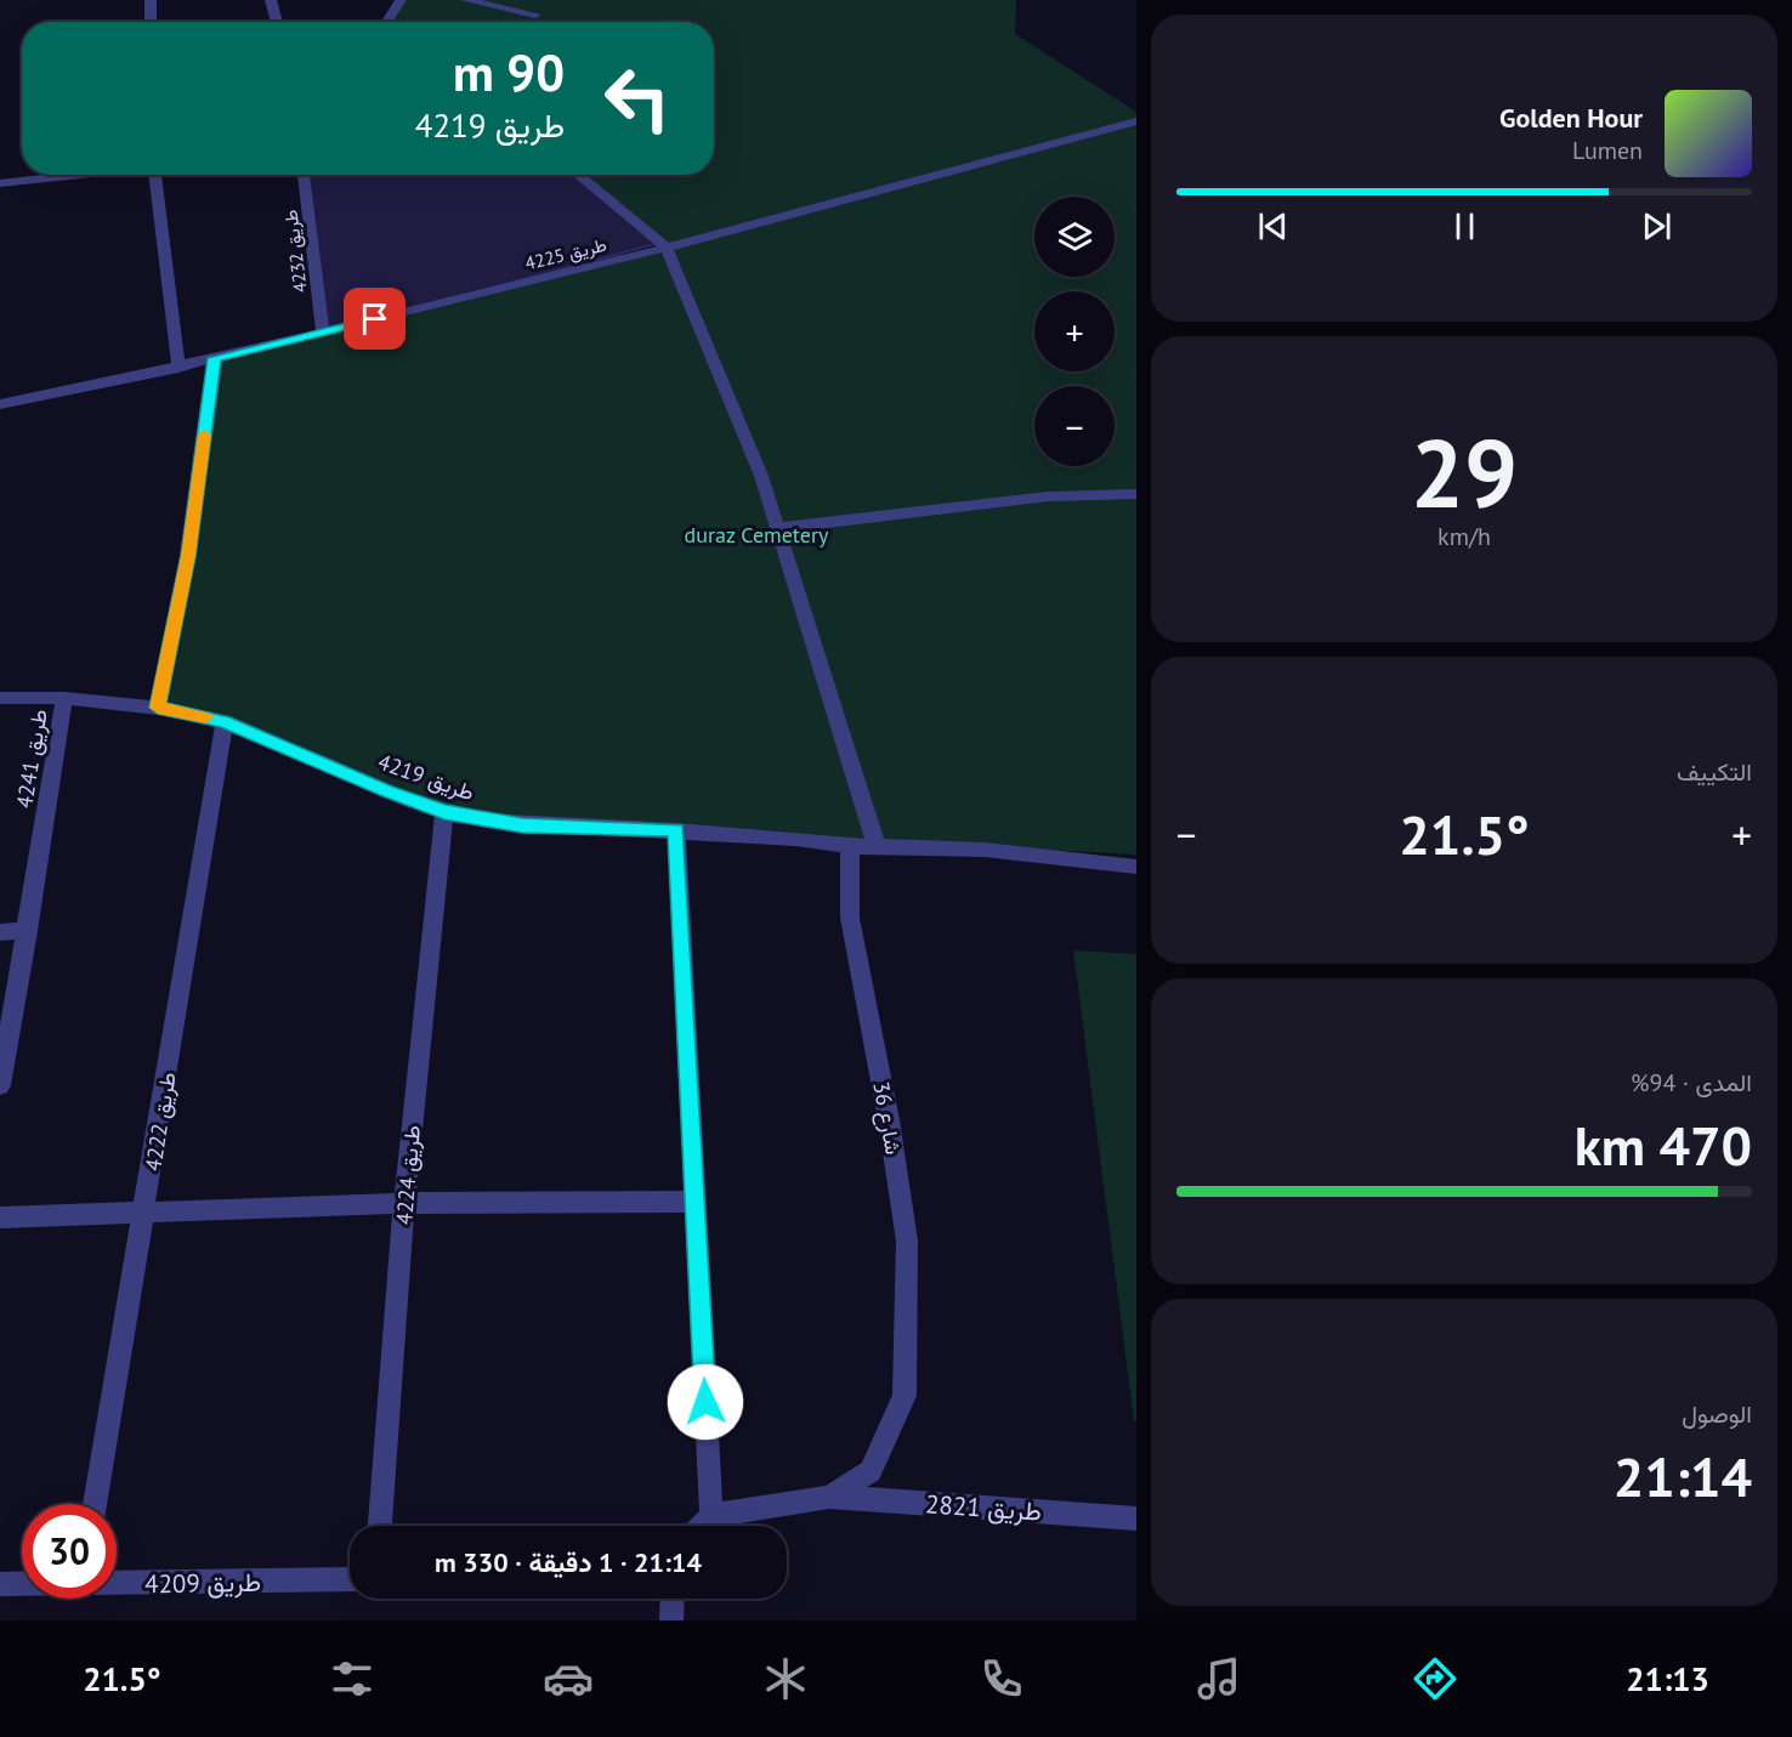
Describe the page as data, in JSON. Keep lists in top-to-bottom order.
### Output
{
  "streets": {
    "street": [
      "طريق 4232",
      "طريق 4225",
      "طريق 4241",
      "طريق 4219",
      "شارع 36",
      "طريق 4222",
      "طريق 4224",
      "طريق 2821",
      "طريق 4209"
    ]
  },
  "crossings": [
    ["طريق 4232", "طريق 4225"],
    ["طريق 4241", "طريق 4219"],
    ["طريق 4219", "شارع 36"],
    ["طريق 4219", "طريق 4222"],
    ["طريق 4219", "طريق 4224"],
    ["شارع 36", "طريق 2821"]
  ],
  "parks": ["duraz Cemetery"],
  "page": {
    "turn": ["90 m", "طريق 4219"],
    "song": ["Golden Hour", "Lumen"],
    "map_buttons": ["+", "−"],
    "tile": [
      ["29", "km/h"],
      "التكييف",
      ["المدى · 94%", "470 km"],
      ["الوصول", "21:14"]
    ],
    "heat": ["−", "21.5°", "+"],
    "limit": "30",
    "trip": "21:14 · 1 دقيقة · 330 m",
    "tabs": ["21:13", "21.5°"]
  }
}
